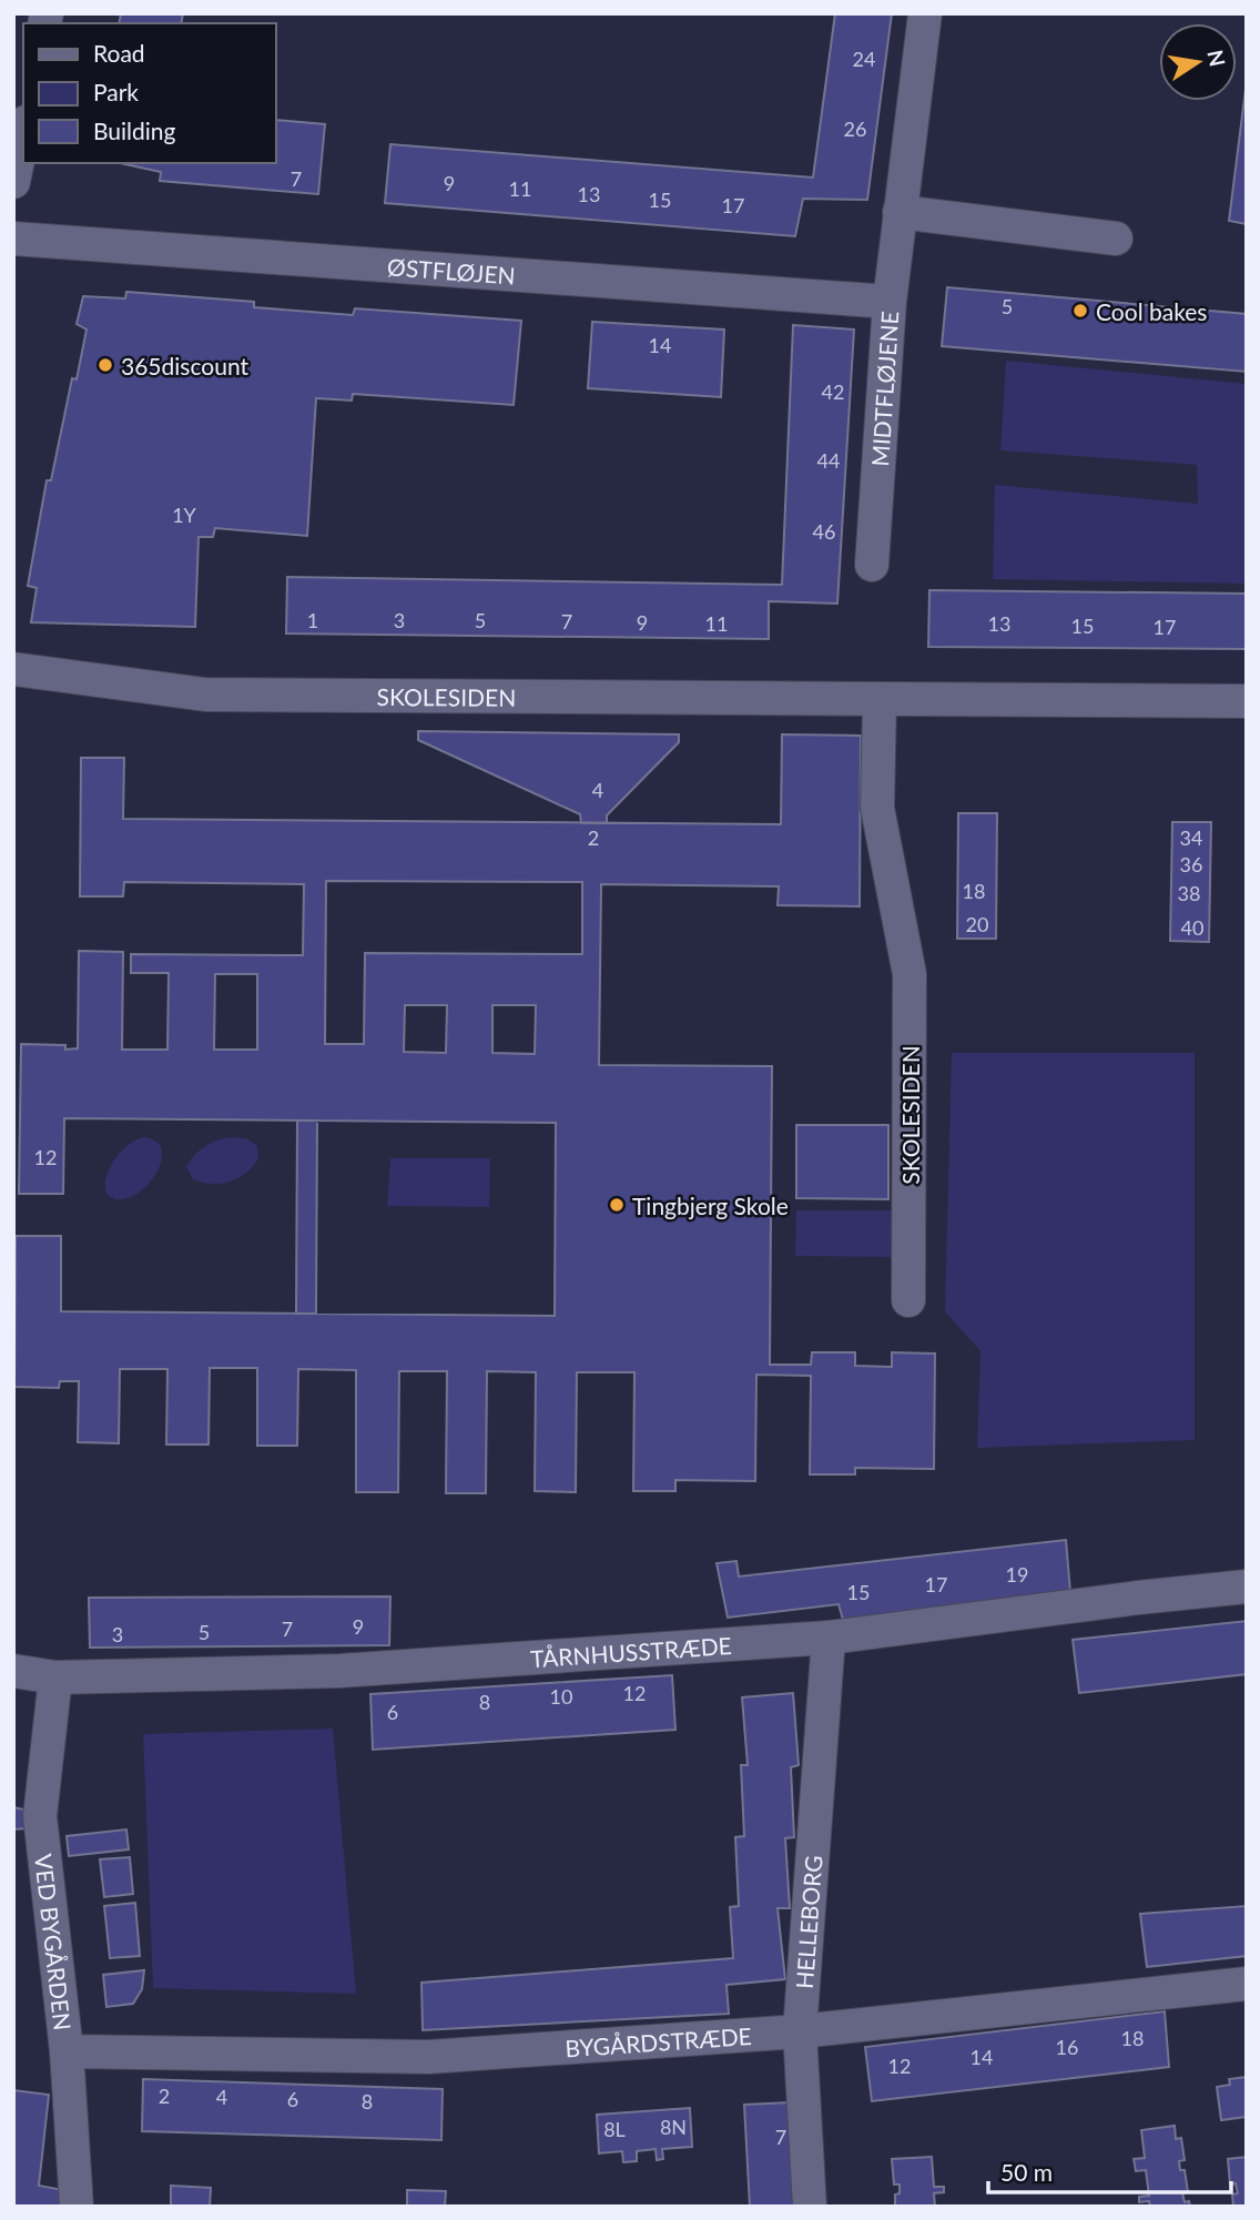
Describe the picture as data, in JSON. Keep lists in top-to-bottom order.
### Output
{
  "streets": {
    "street": [
      "ØSTFLØJEN",
      "MIDTFLØJENE",
      "SKOLESIDEN",
      "TÅRNHUSSTRÆDE",
      "HELLEBORG",
      "VED BYGÅRDEN",
      "BYGÅRDSTRÆDE"
    ]
  },
  "crossings": [
    ["ØSTFLØJEN", "MIDTFLØJENE"],
    ["TÅRNHUSSTRÆDE", "HELLEBORG"],
    ["TÅRNHUSSTRÆDE", "VED BYGÅRDEN"],
    ["HELLEBORG", "BYGÅRDSTRÆDE"],
    ["VED BYGÅRDEN", "BYGÅRDSTRÆDE"]
  ],
  "places": ["Cool bakes", "365discount", "Tingbjerg Skole"],
  "house_numbers": [
    "24",
    "26",
    "7",
    "9",
    "11",
    "13",
    "15",
    "17",
    "5",
    "14",
    "42",
    "44",
    "1Y",
    "46",
    "1",
    "3",
    "5",
    "7",
    "9",
    "11",
    "13",
    "15",
    "17",
    "4",
    "2",
    "34",
    "36",
    "18",
    "38",
    "20",
    "40",
    "12",
    "19",
    "17",
    "15",
    "9",
    "7",
    "5",
    "3",
    "12",
    "10",
    "8",
    "6",
    "18",
    "16",
    "14",
    "12",
    "2",
    "4",
    "6",
    "8",
    "8N",
    "8L",
    "7"
  ],
  "legend": ["Road", "Park", "Building"],
  "scale_bar": "50 m",
  "north": "right"
}
